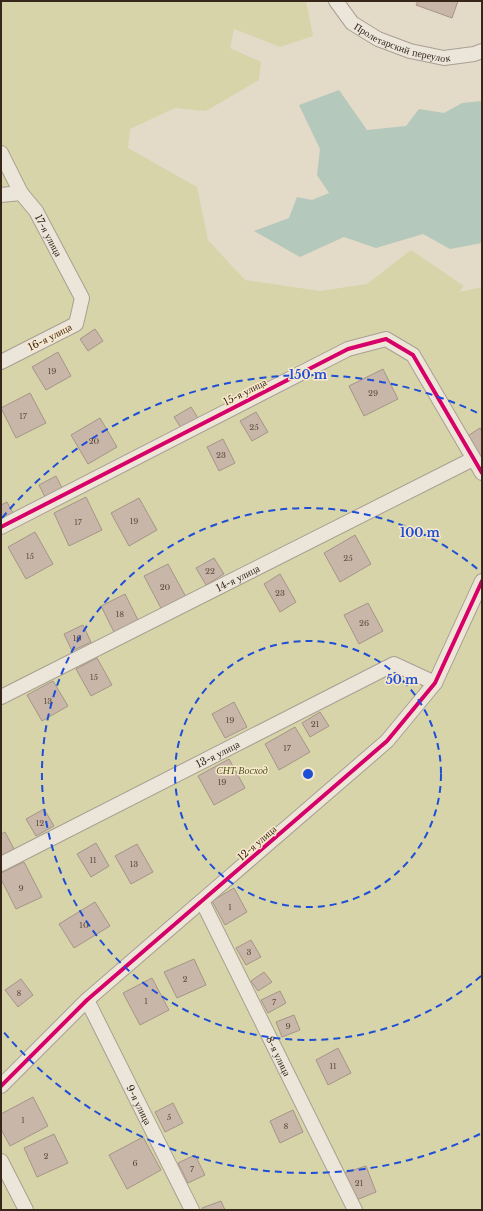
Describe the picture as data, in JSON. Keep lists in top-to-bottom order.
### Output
{
  "streets": {
    "street": [
      "Пролетарский переулок",
      "17-я улица",
      "16-я улица",
      "15-я улица",
      "14-я улица",
      "13-я улица",
      "12-я улица",
      "8-я улица",
      "9-я улица"
    ]
  },
  "crossings": [
    ["17-я улица", "16-я улица"],
    ["15-я улица", "14-я улица"],
    ["13-я улица", "12-я улица"],
    ["12-я улица", "8-я улица"],
    ["12-я улица", "9-я улица"]
  ],
  "parks": ["СНТ Восход"],
  "house_numbers": [
    "19",
    "29",
    "17",
    "25",
    "20",
    "23",
    "19",
    "17",
    "15",
    "25",
    "22",
    "20",
    "23",
    "18",
    "26",
    "16",
    "15",
    "13",
    "19",
    "21",
    "17",
    "19",
    "12",
    "11",
    "13",
    "9",
    "1",
    "10",
    "3",
    "2",
    "8",
    "1",
    "7",
    "9",
    "11",
    "5",
    "1",
    "8",
    "2",
    "6",
    "7",
    "21"
  ],
  "rings": ["150 m", "100 m", "50 m"]
}
